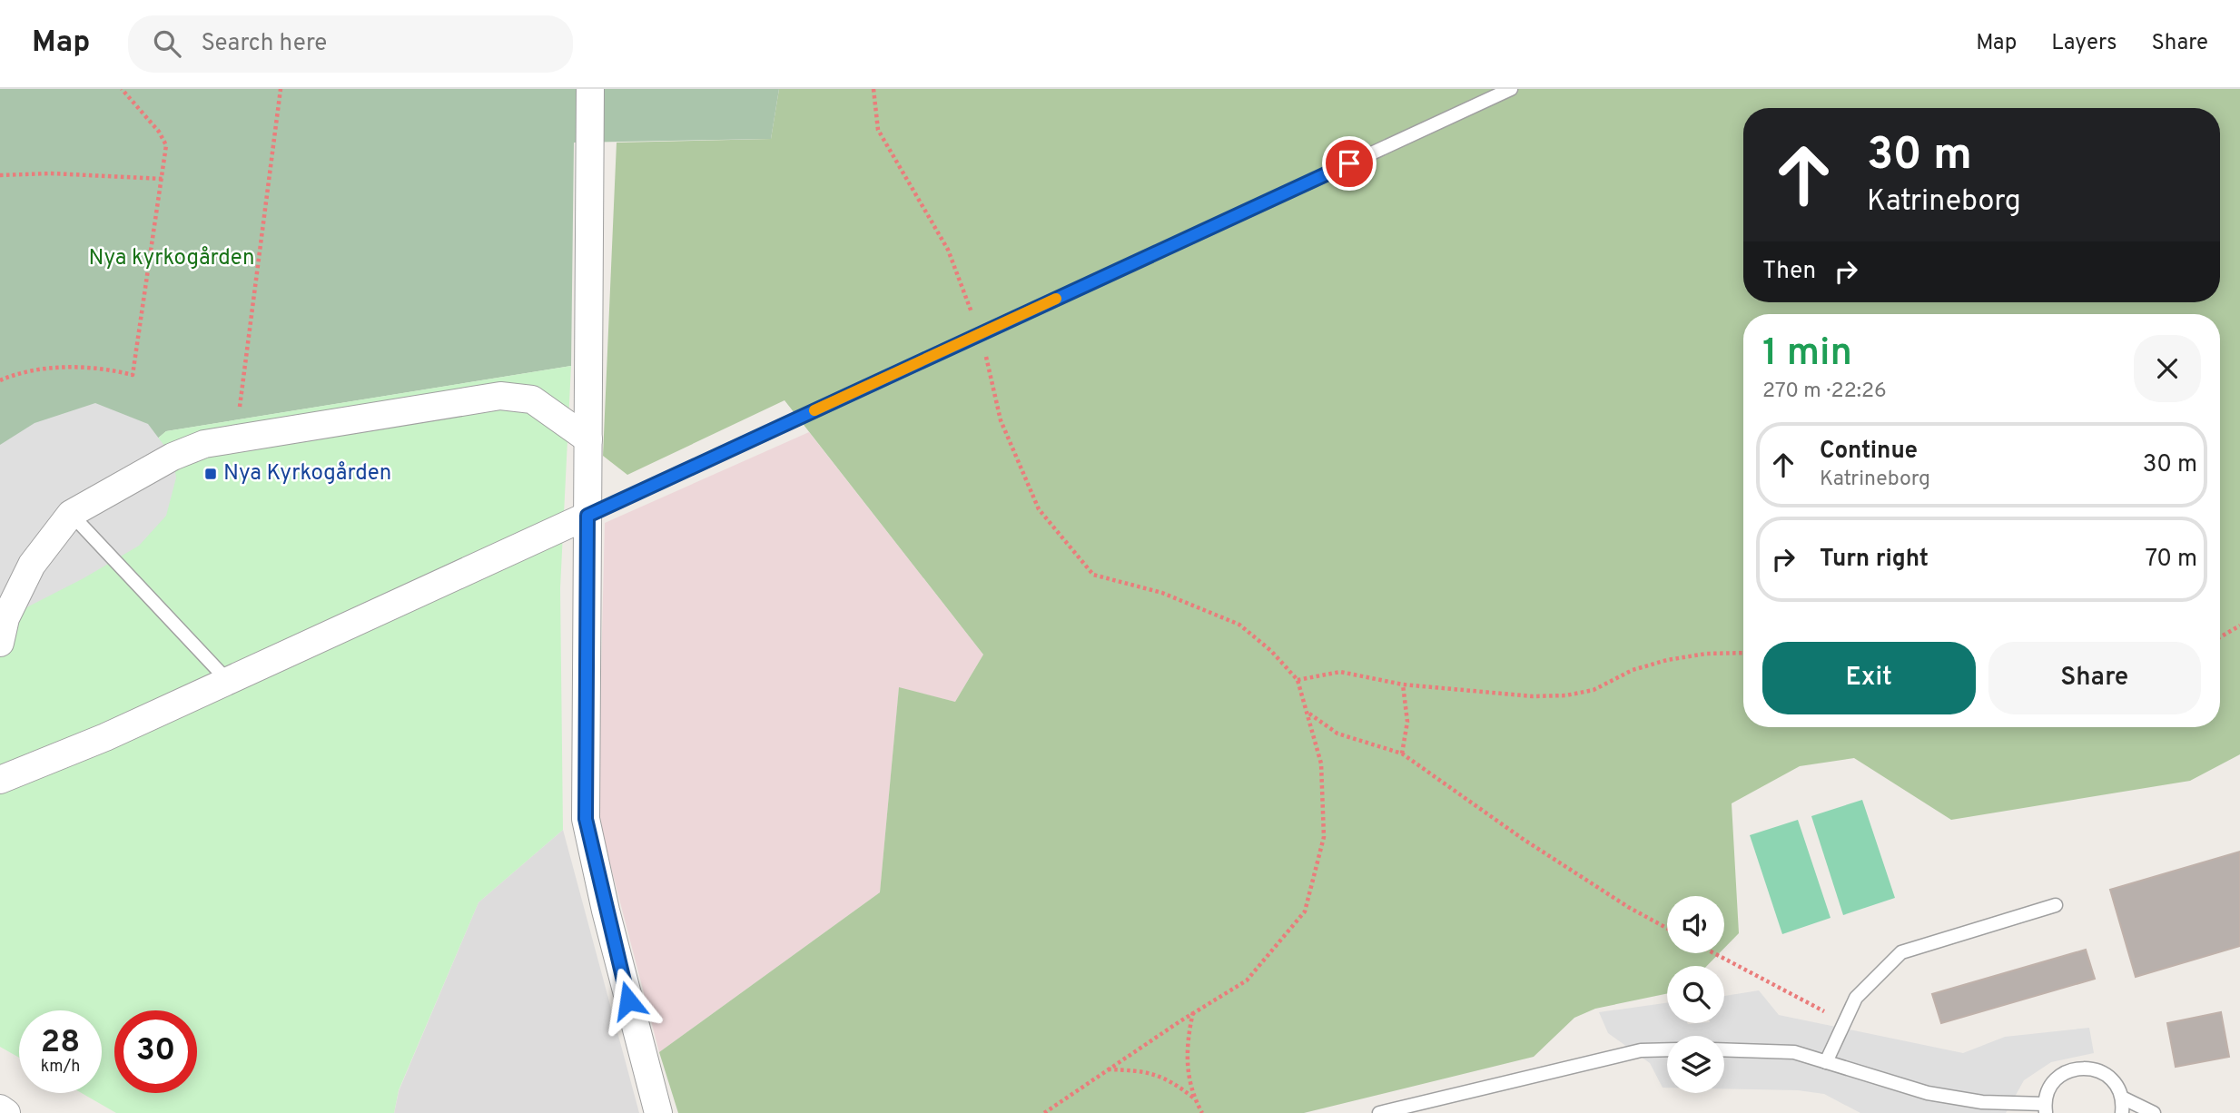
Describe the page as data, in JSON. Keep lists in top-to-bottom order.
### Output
{
  "parks": ["Nya kyrkogården"],
  "places": {
    "transit": ["Nya Kyrkogården"]
  },
  "page": {
    "header": "Map",
    "search": "Search here",
    "nav": ["Map", "Layers", "Share"],
    "turn": ["30 m", "Katrineborg"],
    "then": "Then",
    "heading": ["1 min", "270 m · 22:26"],
    "list": [
      {
        "name": "Continue",
        "note": "Katrineborg",
        "value": "30 m"
      },
      {
        "name": "Turn right",
        "value": "70 m"
      }
    ],
    "buttons": ["Exit", "Share"],
    "speed": "28 km/h",
    "limit": "30"
  }
}
